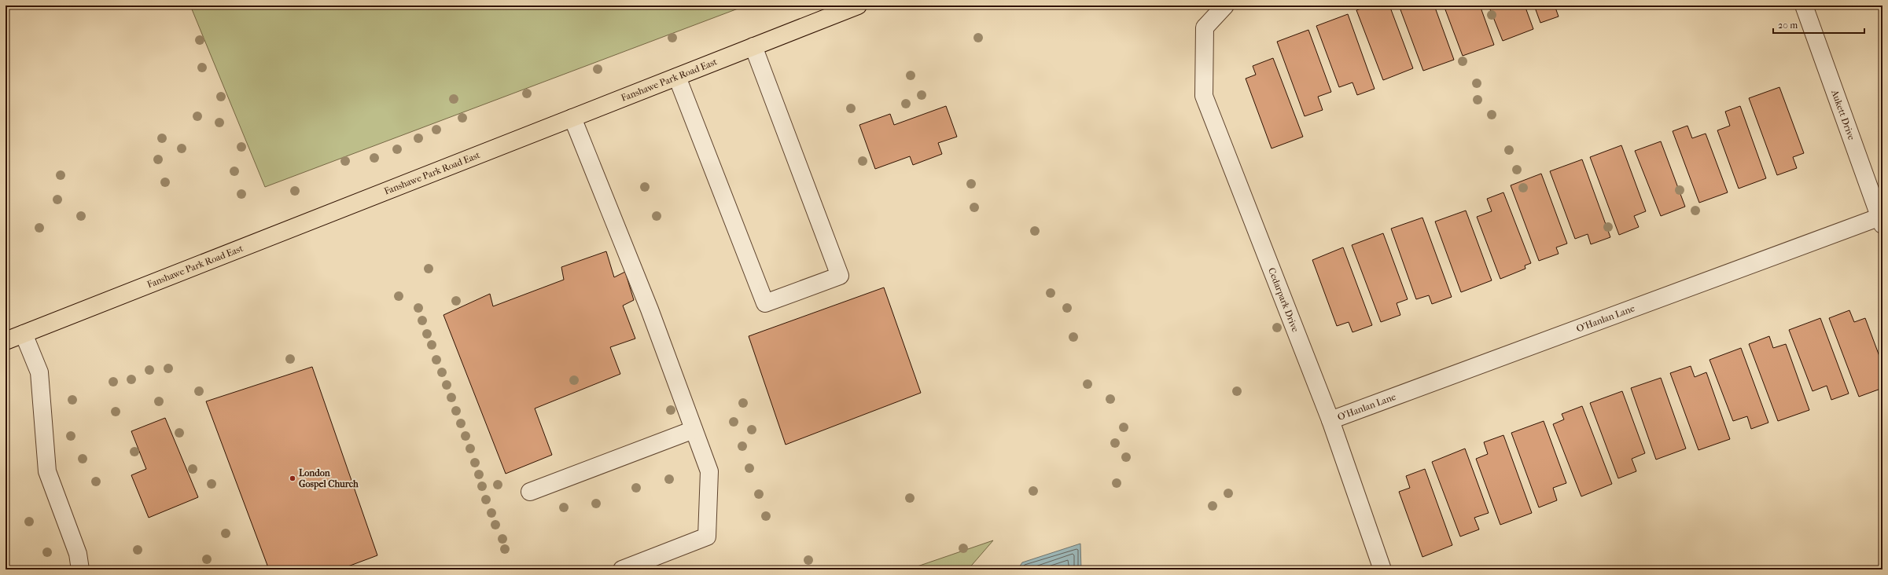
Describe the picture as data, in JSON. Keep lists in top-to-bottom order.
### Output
{
  "streets": {
    "main road": ["Fanshawe Park Road East"],
    "street": ["Aukett Drive", "Cedarpark Drive", "O'Hanlan Lane"]
  },
  "crossings": [
    ["Aukett Drive", "O'Hanlan Lane"],
    ["Cedarpark Drive", "O'Hanlan Lane"]
  ],
  "places": ["London Gospel Church"],
  "scale_bar": "20 m"
}
